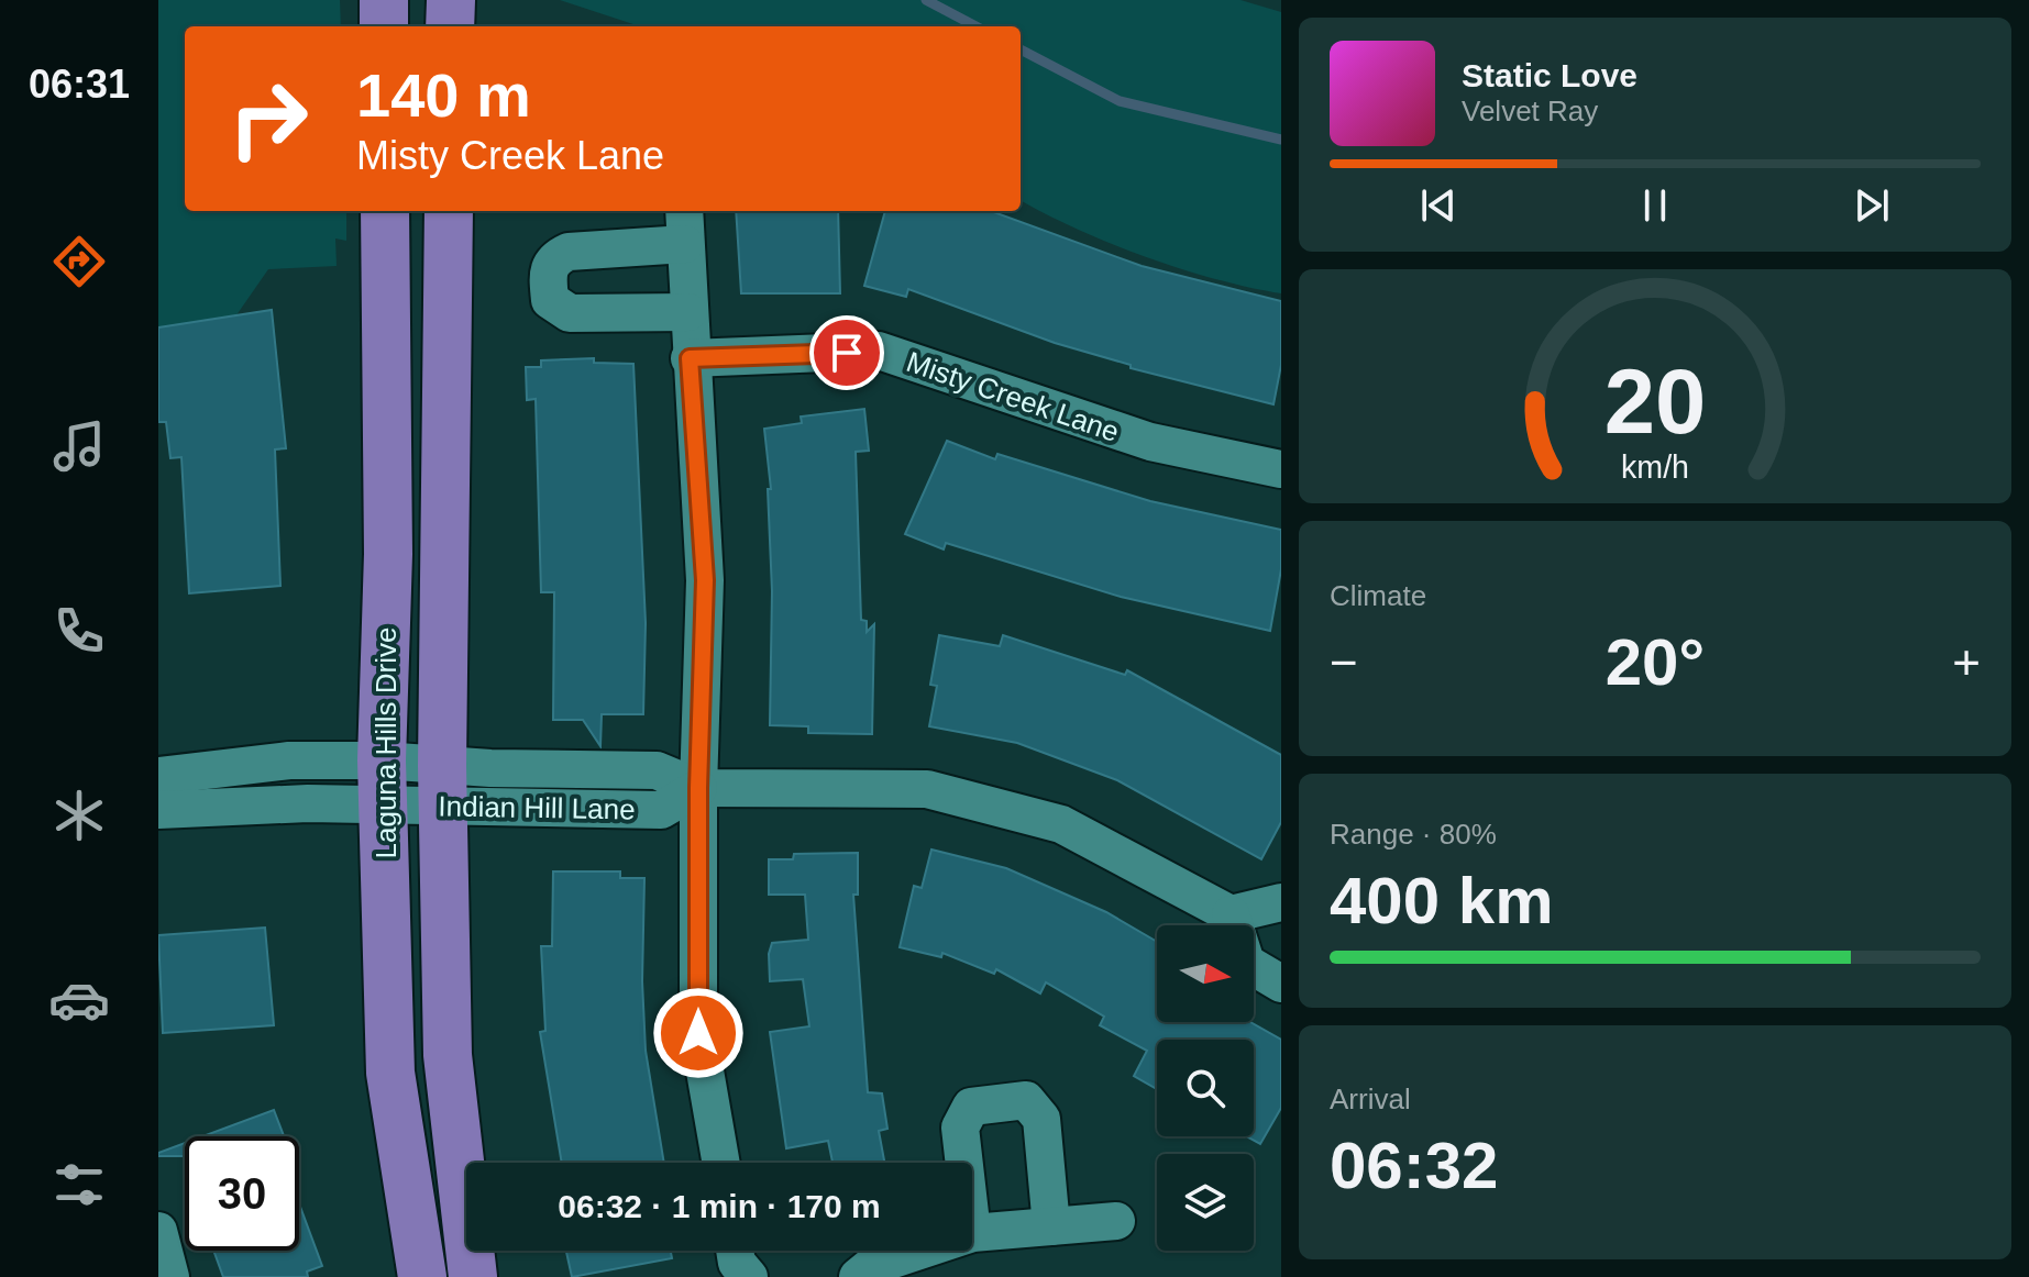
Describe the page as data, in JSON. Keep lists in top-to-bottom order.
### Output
{
  "streets": {
    "main road": ["Laguna Hills Drive"],
    "street": ["Misty Creek Lane", "Indian Hill Lane"]
  },
  "crossings": [
    ["Laguna Hills Drive", "Indian Hill Lane"]
  ],
  "north": "right",
  "page": {
    "tabs": "06:31",
    "turn": ["140 m", "Misty Creek Lane"],
    "song": ["Static Love", "Velvet Ray"],
    "tile": [
      "Climate",
      ["Range · 80%", "400 km"],
      ["Arrival", "06:32"]
    ],
    "heat": ["−", "20°", "+"],
    "limit": "30",
    "trip": "06:32 · 1 min · 170 m",
    "gauge": ["20", "km/h"]
  }
}
